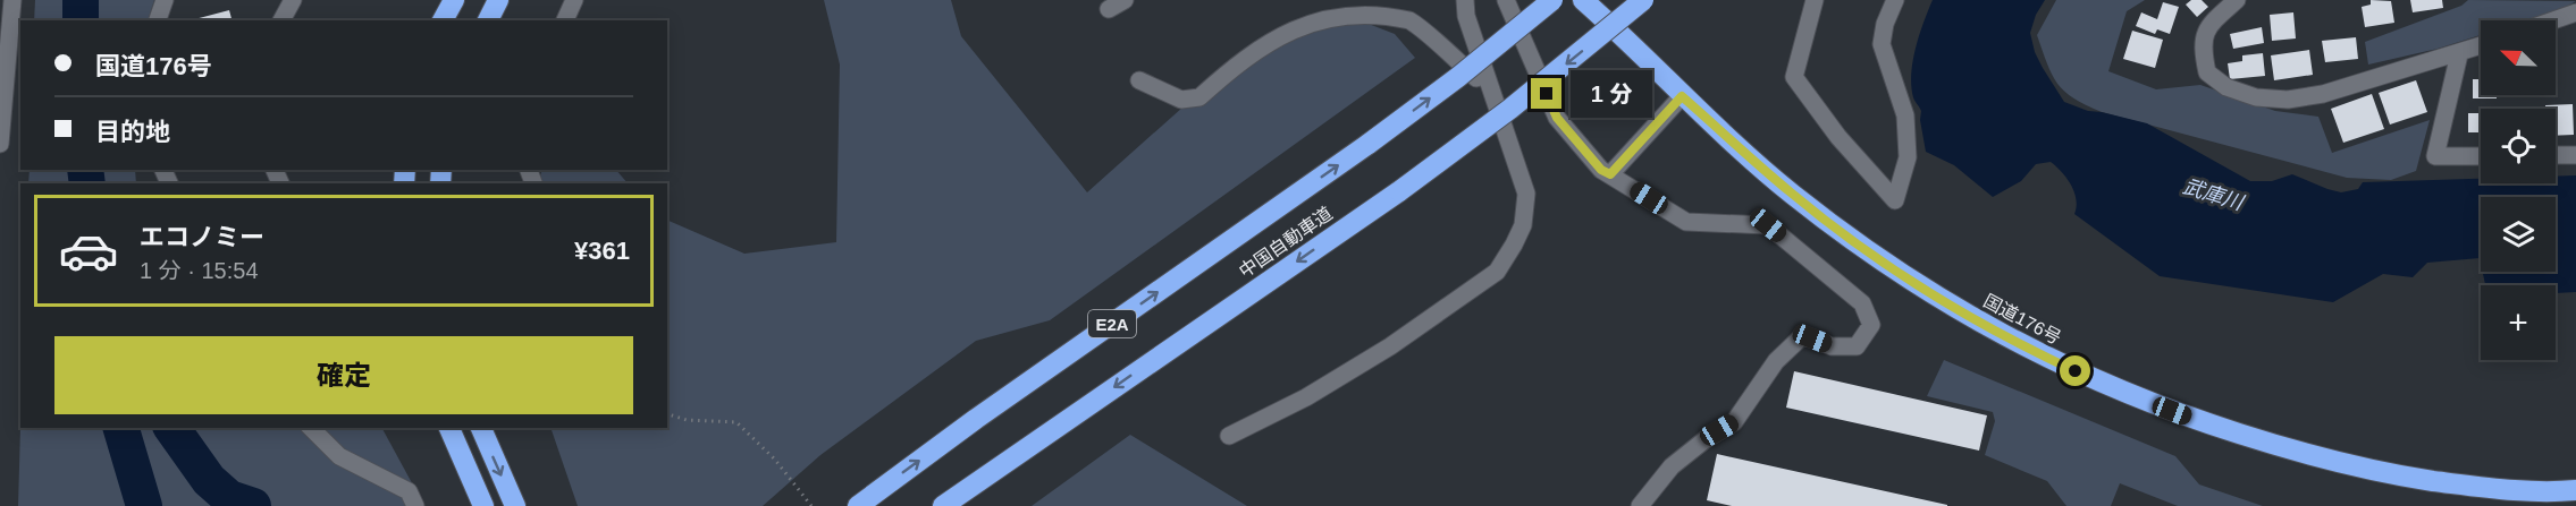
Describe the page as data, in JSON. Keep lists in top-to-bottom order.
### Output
{
  "streets": {
    "highway": ["中国自動車道", "国道176号", "E2A"]
  },
  "water": ["武庫川"],
  "north": "top left",
  "page": {
    "map_buttons": "+",
    "banner": ["国道176号", "目的地"],
    "bubble": "1 分",
    "list": [
      {
        "name": "エコノミー",
        "note": "1 分 · 15:54",
        "value": "¥361"
      }
    ],
    "buttons": "確定"
  }
}
